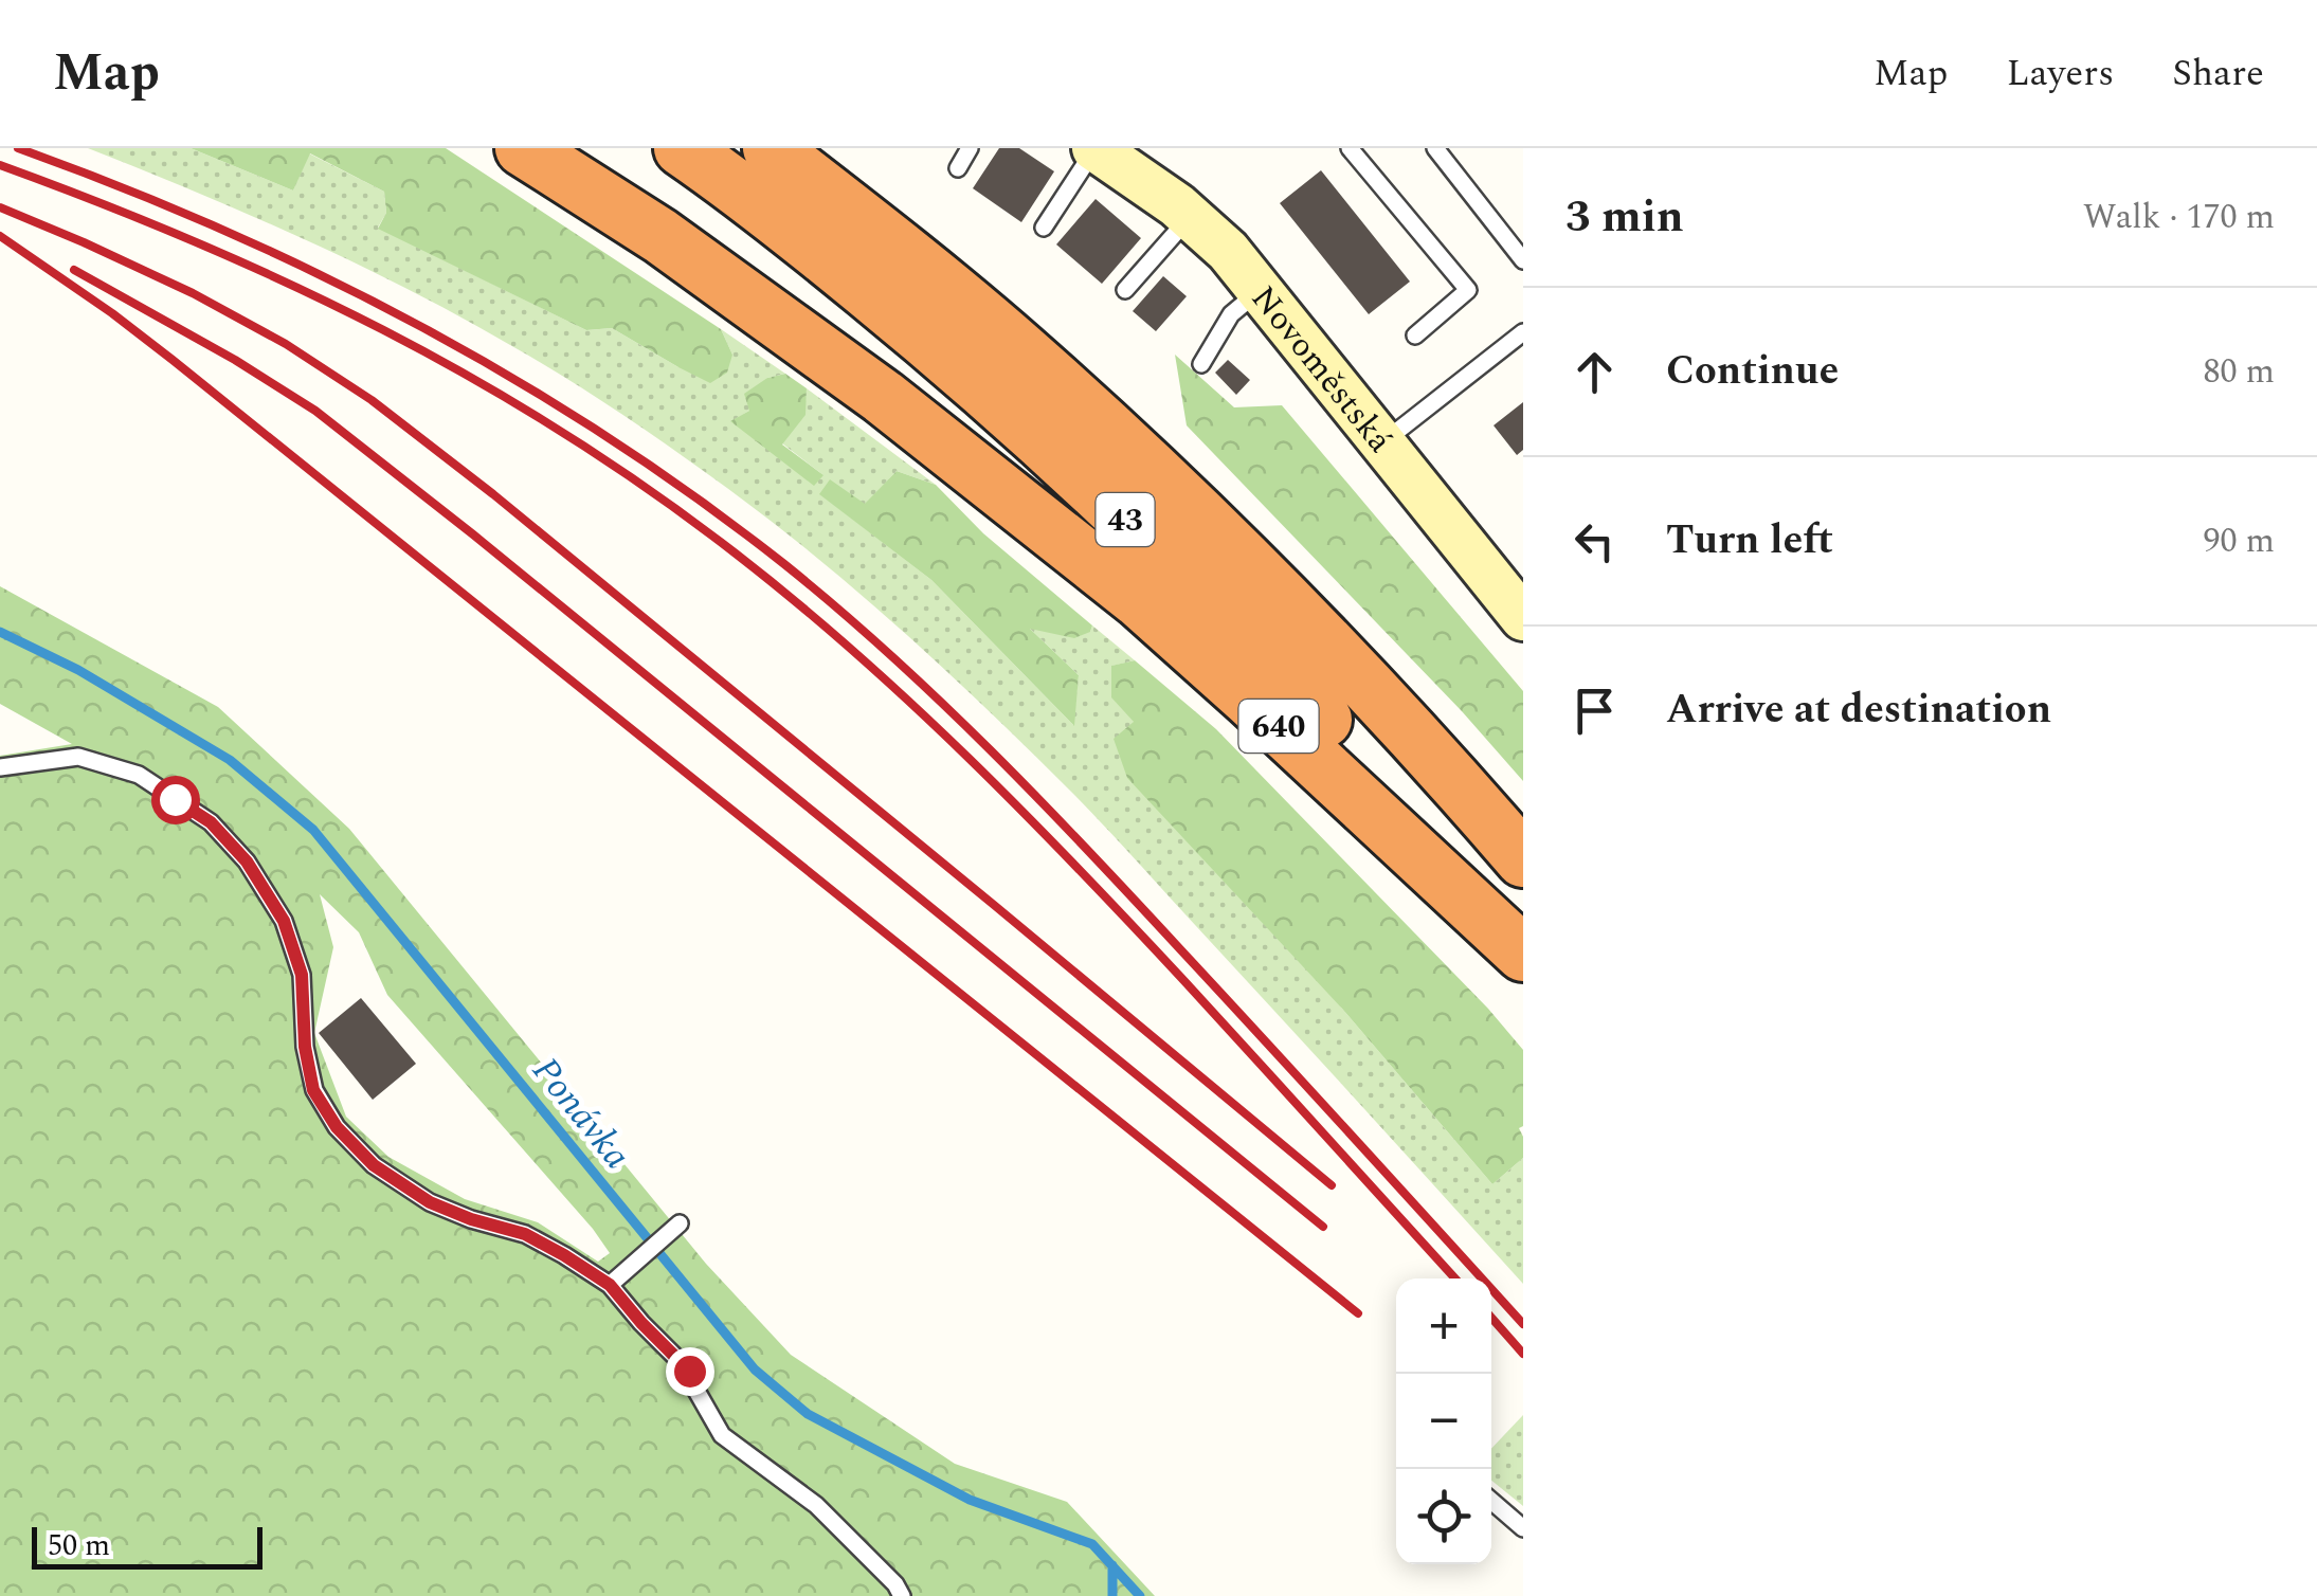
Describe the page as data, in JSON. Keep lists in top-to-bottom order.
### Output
{
  "streets": {
    "highway": ["43", "640"],
    "street": ["Novoměstská"]
  },
  "water": ["Ponávka"],
  "scale_bar": "50 m",
  "page": {
    "header": "Map",
    "nav": ["Map", "Layers", "Share"],
    "heading": ["3 min", "Walk · 170 m"],
    "list": [
      ["Continue", "80 m"],
      ["Turn left", "90 m"],
      "Arrive at destination"
    ],
    "map_buttons": ["+", "−"],
    "scale": "50 m"
  }
}
